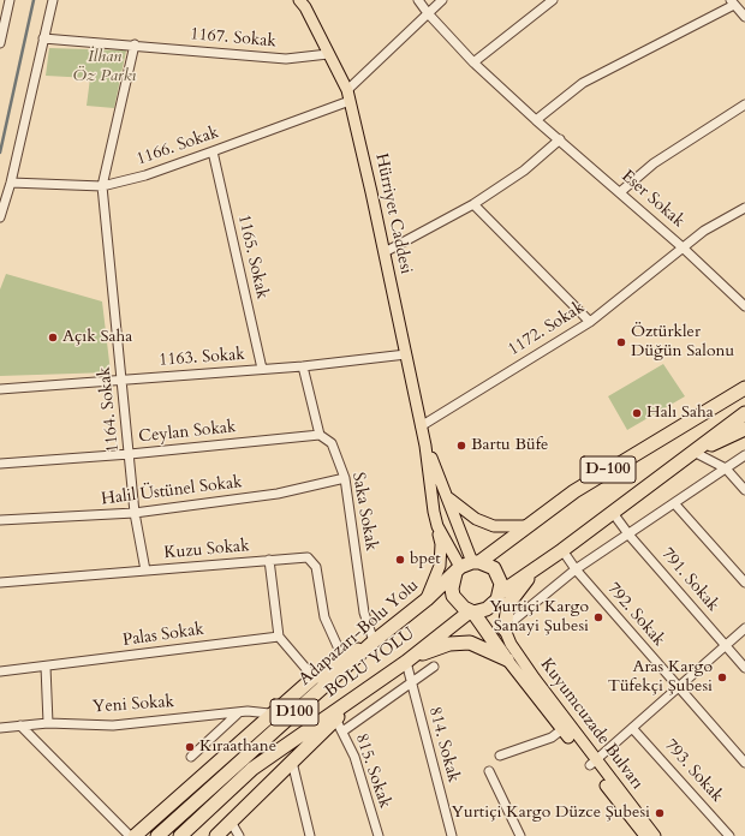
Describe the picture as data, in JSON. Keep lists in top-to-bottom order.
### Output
{
  "streets": {
    "highway": [
      "D-100",
      "Adapazarı-Bolu Yolu",
      "BOLU YOLU",
      "D100"
    ],
    "main road": ["Hürriyet Caddesi", "Kuyumcuzade Bulvarı"],
    "street": [
      "1167. Sokak",
      "1166. Sokak",
      "Eser Sokak",
      "1165. Sokak",
      "1172. Sokak",
      "1163. Sokak",
      "1164. Sokak",
      "Ceylan Sokak",
      "Halil Üstünel Sokak",
      "Saka Sokak",
      "Kuzu Sokak",
      "791. Sokak",
      "792. Sokak",
      "Palas Sokak",
      "Yeni Sokak",
      "814. Sokak",
      "815. Sokak",
      "793. Sokak"
    ]
  },
  "crossings": [
    ["1167. Sokak", "Hürriyet Caddesi"],
    ["1166. Sokak", "Hürriyet Caddesi"],
    ["1166. Sokak", "1165. Sokak"],
    ["1166. Sokak", "1164. Sokak"],
    ["Eser Sokak", "1172. Sokak"],
    ["Hürriyet Caddesi", "1172. Sokak"],
    ["Hürriyet Caddesi", "1163. Sokak"],
    ["Hürriyet Caddesi", "Adapazarı-Bolu Yolu"],
    ["Hürriyet Caddesi", "BOLU YOLU"],
    ["Hürriyet Caddesi", "D100"],
    ["1165. Sokak", "1163. Sokak"],
    ["1163. Sokak", "1164. Sokak"],
    ["1163. Sokak", "Saka Sokak"],
    ["1164. Sokak", "Ceylan Sokak"],
    ["1164. Sokak", "Halil Üstünel Sokak"],
    ["1164. Sokak", "Kuzu Sokak"],
    ["Ceylan Sokak", "Saka Sokak"],
    ["Halil Üstünel Sokak", "Saka Sokak"],
    ["Saka Sokak", "Adapazarı-Bolu Yolu"],
    ["Adapazarı-Bolu Yolu", "BOLU YOLU"],
    ["Adapazarı-Bolu Yolu", "D100"],
    ["BOLU YOLU", "D100"],
    ["BOLU YOLU", "814. Sokak"]
  ],
  "parks": ["İlhan Öz Parkı"],
  "places": [
    "Açık Saha",
    "Öztürkler Düğün Salonu",
    "Halı Saha",
    "Bartu Büfe",
    "bpet",
    "Yurtiçi Kargo Sanayi Şubesi",
    "Aras Kargo Tüfekçi Şubesi",
    "Kıraathane",
    "Yurtiçi Kargo Düzce Şubesi"
  ]
}
